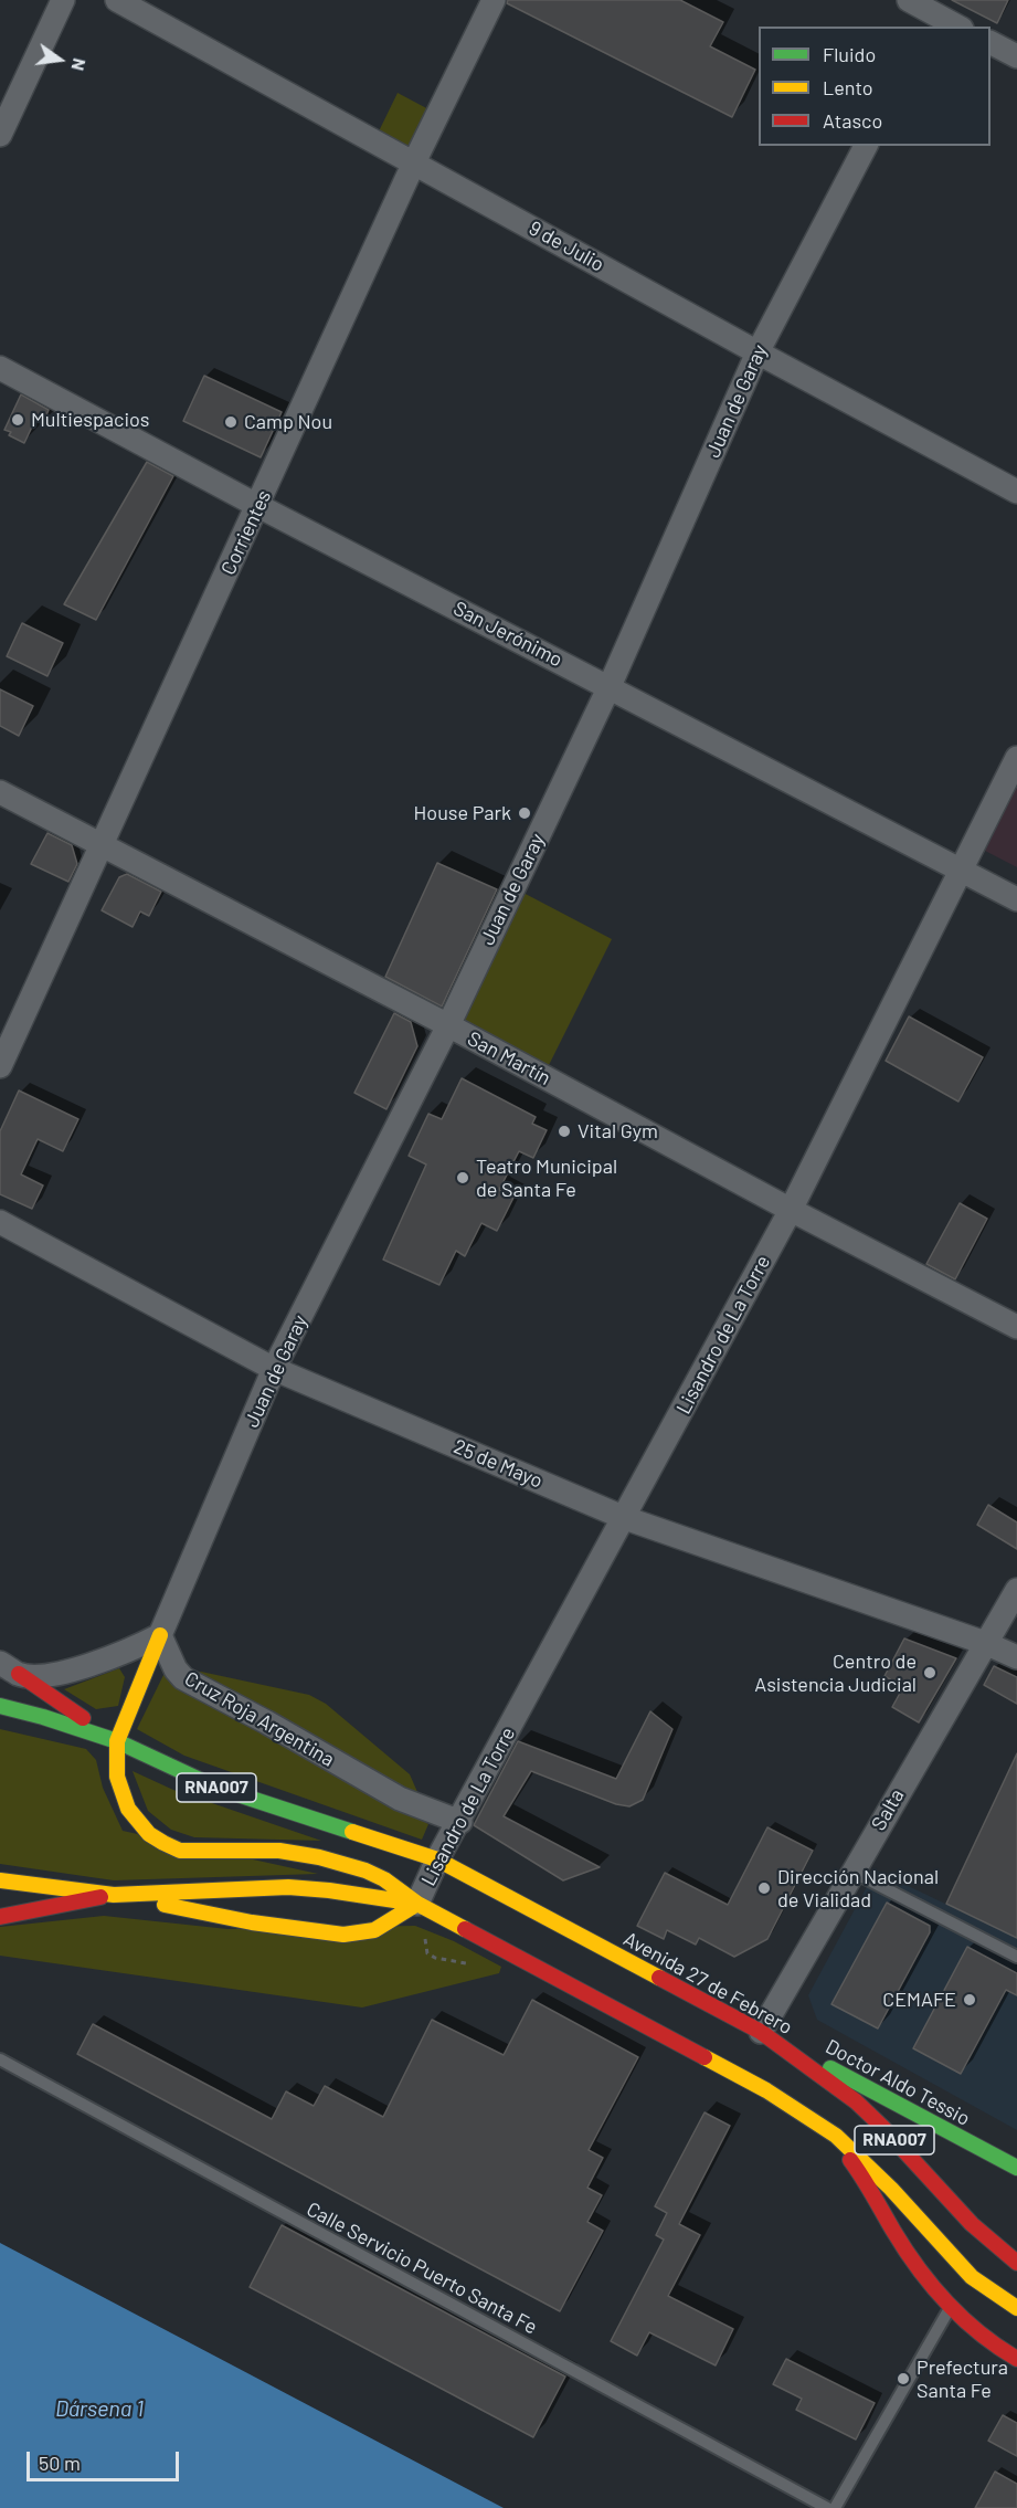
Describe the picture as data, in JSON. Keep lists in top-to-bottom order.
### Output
{
  "streets": {
    "main road": ["RNA007", "Avenida 27 de Febrero", "Doctor Aldo Tessio"],
    "street": [
      "9 de Julio",
      "Juan de Garay",
      "Corrientes",
      "San Jerónimo",
      "San Martín",
      "Lisandro de La Torre",
      "25 de Mayo",
      "Cruz Roja Argentina",
      "Salta"
    ],
    "lane": ["Calle Servicio Puerto Santa Fe"]
  },
  "crossings": [
    ["9 de Julio", "Juan de Garay"],
    ["9 de Julio", "Corrientes"],
    ["Juan de Garay", "San Jerónimo"],
    ["Juan de Garay", "San Martín"],
    ["Juan de Garay", "25 de Mayo"],
    ["Juan de Garay", "Cruz Roja Argentina"],
    ["Corrientes", "San Jerónimo"],
    ["Corrientes", "San Martín"],
    ["San Jerónimo", "Lisandro de La Torre"],
    ["San Martín", "Lisandro de La Torre"],
    ["Lisandro de La Torre", "25 de Mayo"],
    ["Lisandro de La Torre", "Cruz Roja Argentina"],
    ["Lisandro de La Torre", "RNA007"],
    ["Lisandro de La Torre", "Avenida 27 de Febrero"],
    ["25 de Mayo", "Salta"],
    ["RNA007", "Avenida 27 de Febrero"],
    ["Salta", "Avenida 27 de Febrero"],
    ["Salta", "Doctor Aldo Tessio"],
    ["Avenida 27 de Febrero", "Doctor Aldo Tessio"]
  ],
  "water": ["Dársena 1"],
  "places": [
    "Multiespacios",
    "Camp Nou",
    "House Park",
    "Vital Gym",
    "Teatro Municipal de Santa Fe",
    "Centro de Asistencia Judicial",
    "Dirección Nacional de Vialidad",
    "CEMAFE",
    "Prefectura Santa Fe"
  ],
  "legend": ["Fluido", "Lento", "Atasco"],
  "scale_bar": "50 m",
  "north": "right"
}
